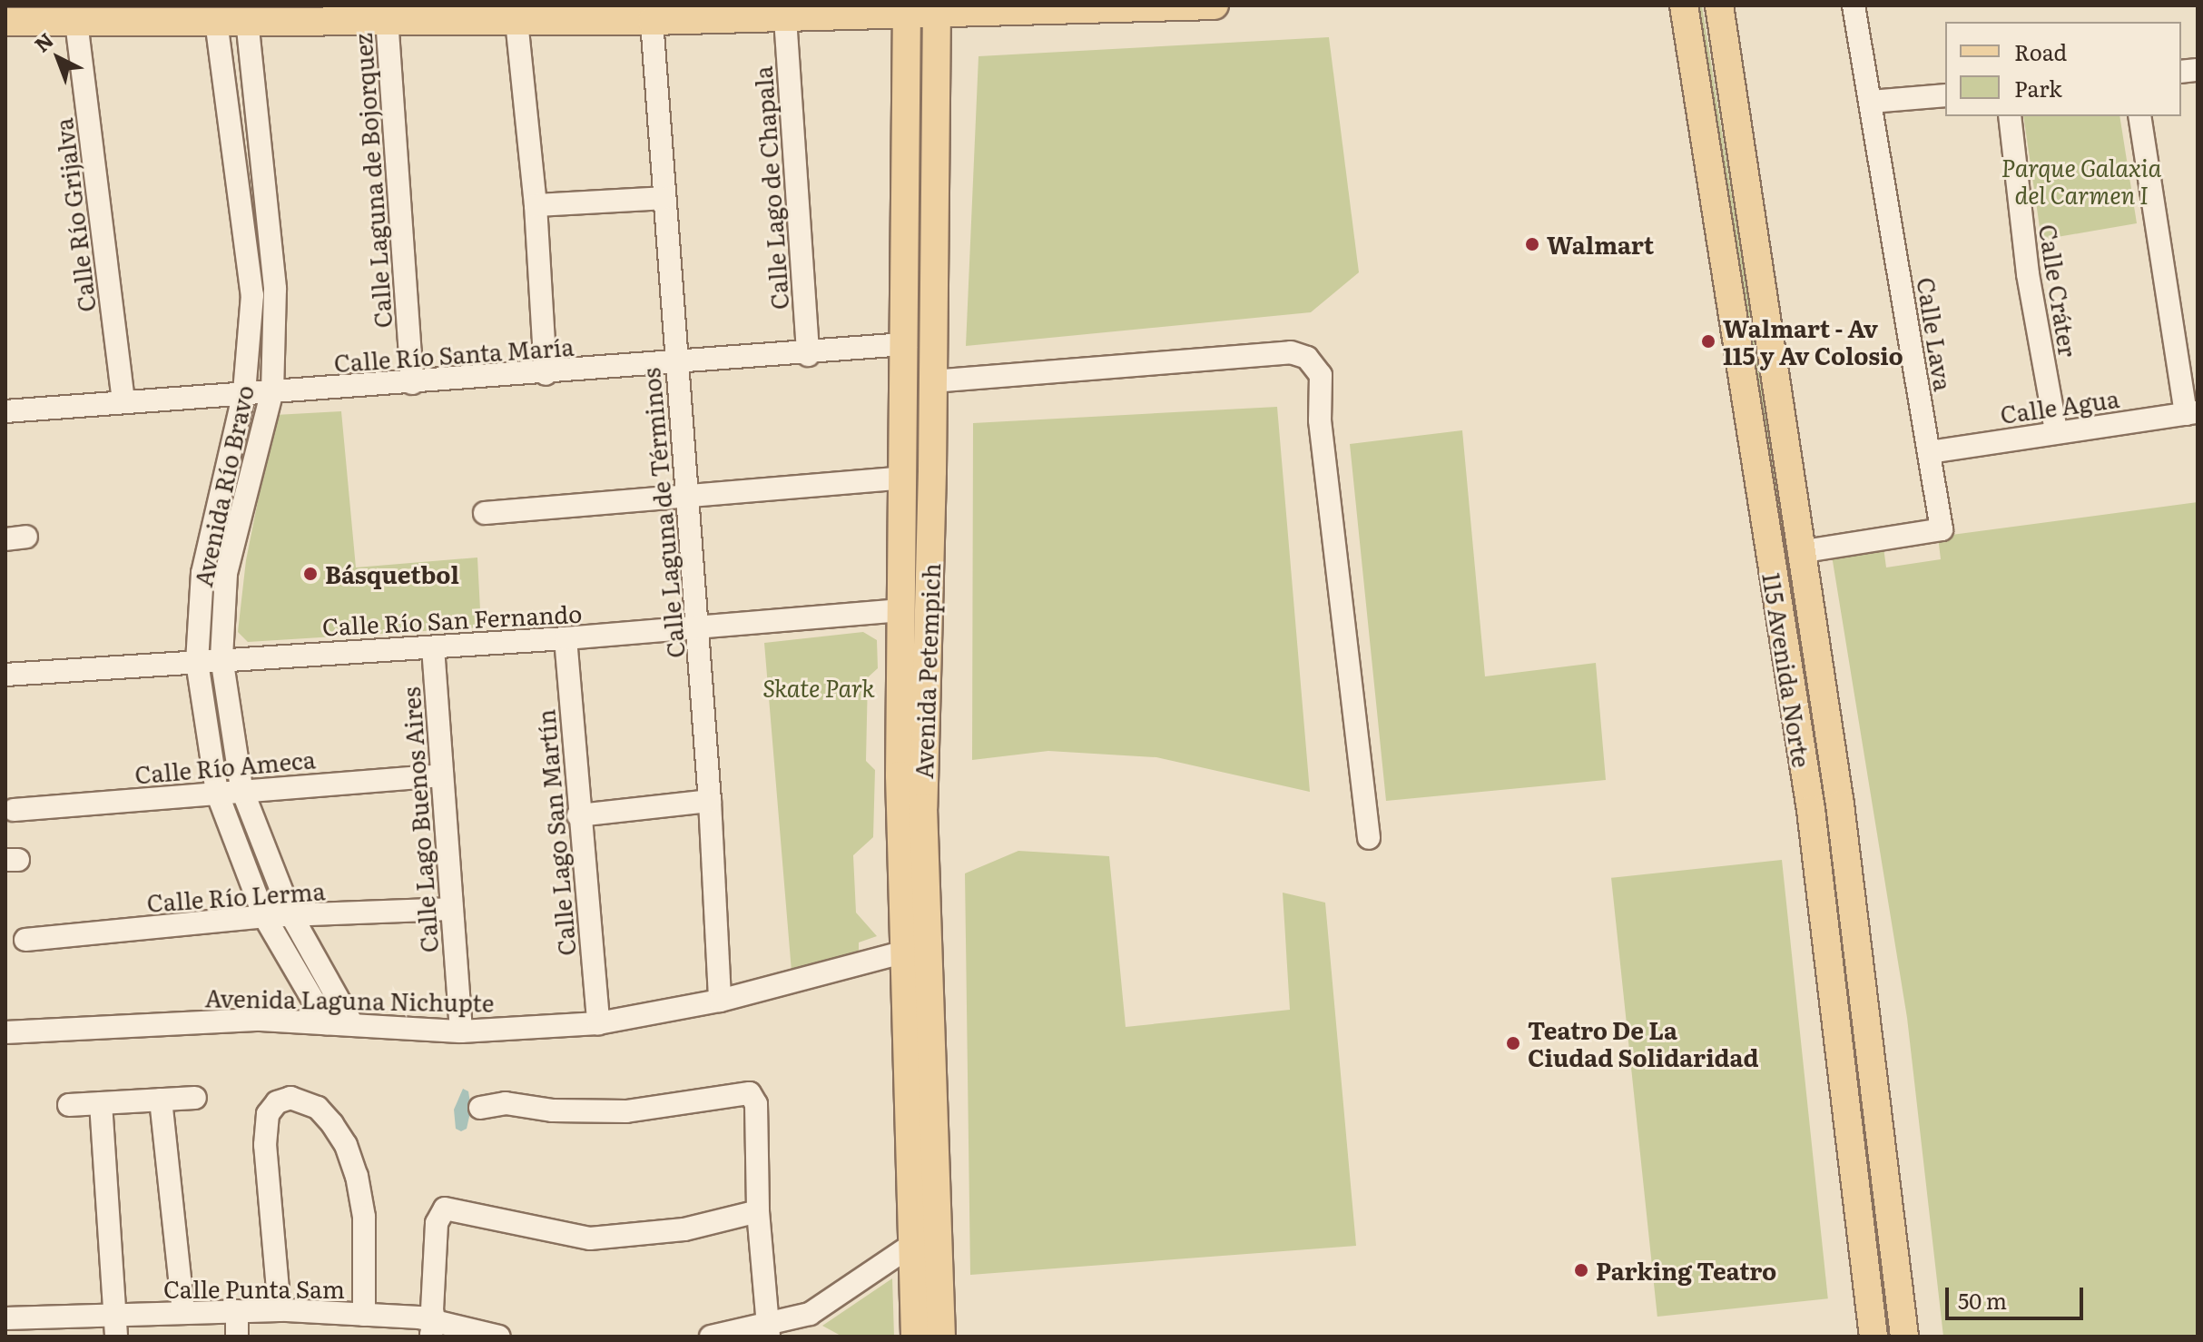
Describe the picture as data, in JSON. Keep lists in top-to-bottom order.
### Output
{
  "streets": {
    "main road": ["115 Avenida Norte", "Avenida Petempich"],
    "street": [
      "Calle Laguna de Bojorquez",
      "Calle Lago de Chapala",
      "Calle Río Grijalva",
      "Calle Cráter",
      "Calle Lava",
      "Calle Río Santa María",
      "Calle Agua",
      "Avenida Río Bravo",
      "Calle Laguna de Términos",
      "Calle Río San Fernando",
      "Calle Río Ameca",
      "Calle Lago Buenos Aires",
      "Calle Lago San Martín",
      "Calle Río Lerma",
      "Avenida Laguna Nichupte",
      "Calle Punta Sam"
    ]
  },
  "crossings": [
    ["Calle Laguna de Bojorquez", "Calle Río Santa María"],
    ["Calle Lago de Chapala", "Calle Río Santa María"],
    ["Calle Río Grijalva", "Calle Río Santa María"],
    ["Calle Cráter", "Calle Agua"],
    ["Calle Lava", "Calle Agua"],
    ["Calle Lava", "115 Avenida Norte"],
    ["Calle Río Santa María", "Avenida Río Bravo"],
    ["Calle Río Santa María", "Calle Laguna de Términos"],
    ["Calle Río Santa María", "Avenida Petempich"],
    ["Avenida Río Bravo", "Calle Río San Fernando"],
    ["Avenida Río Bravo", "Calle Río Ameca"],
    ["Avenida Río Bravo", "Calle Río Lerma"],
    ["Avenida Río Bravo", "Avenida Laguna Nichupte"],
    ["Calle Laguna de Términos", "Calle Río San Fernando"],
    ["Calle Laguna de Términos", "Avenida Laguna Nichupte"],
    ["Calle Río San Fernando", "Avenida Petempich"],
    ["Calle Río San Fernando", "Calle Lago Buenos Aires"],
    ["Calle Río San Fernando", "Calle Lago San Martín"],
    ["Avenida Petempich", "Avenida Laguna Nichupte"],
    ["Calle Río Ameca", "Calle Lago Buenos Aires"],
    ["Calle Lago Buenos Aires", "Calle Río Lerma"],
    ["Calle Lago Buenos Aires", "Avenida Laguna Nichupte"],
    ["Calle Lago San Martín", "Avenida Laguna Nichupte"]
  ],
  "parks": ["Parque Galaxia del Carmen I", "Skate Park"],
  "places": [
    "Walmart",
    "Walmart - Av 115 y Av Colosio",
    "Básquetbol",
    "Teatro De La Ciudad Solidaridad",
    "Parking Teatro"
  ],
  "legend": ["Road", "Park"],
  "scale_bar": "50 m",
  "north": "top left"
}
